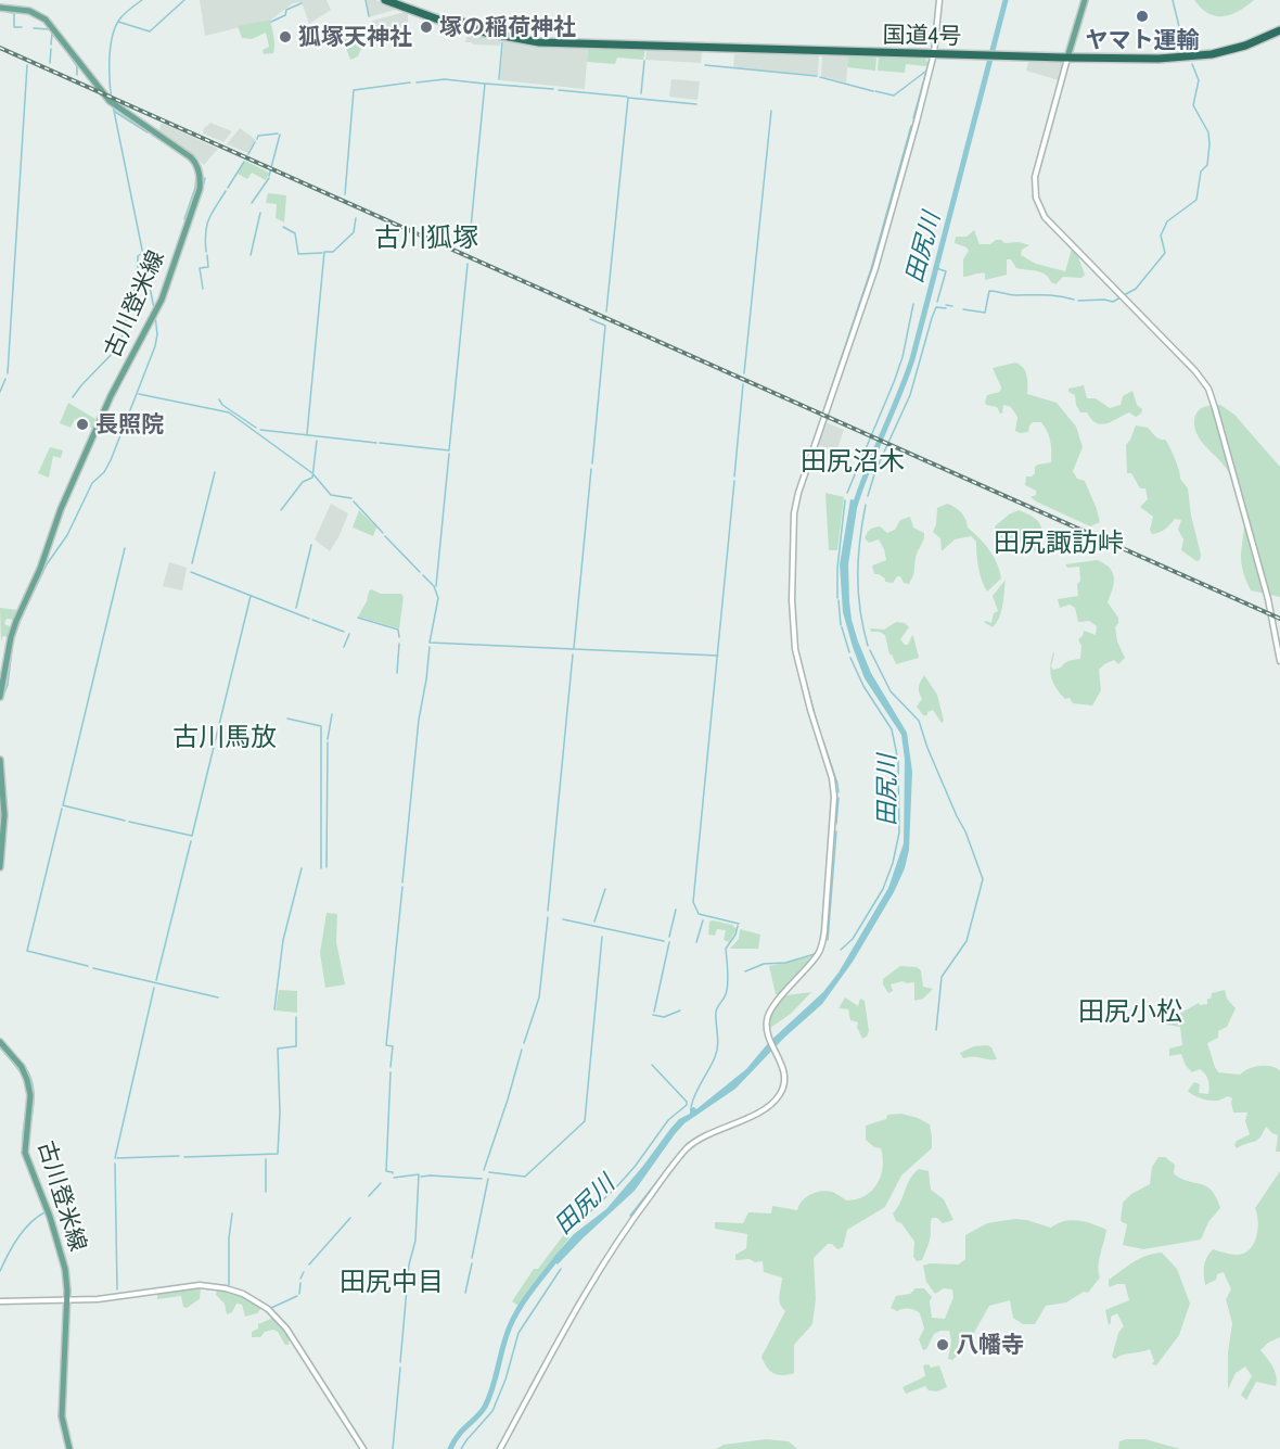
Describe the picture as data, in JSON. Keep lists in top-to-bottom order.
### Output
{
  "streets": {
    "highway": ["国道4号"],
    "main road": ["古川登米線"]
  },
  "districts": [
    "古川狐塚",
    "田尻沼木",
    "田尻諏訪峠",
    "古川馬放",
    "田尻小松",
    "田尻中目"
  ],
  "water": ["田尻川"],
  "places": [
    "ヤマト運輸",
    "塚の稲荷神社",
    "狐塚天神社",
    "長照院",
    "八幡寺"
  ]
}
